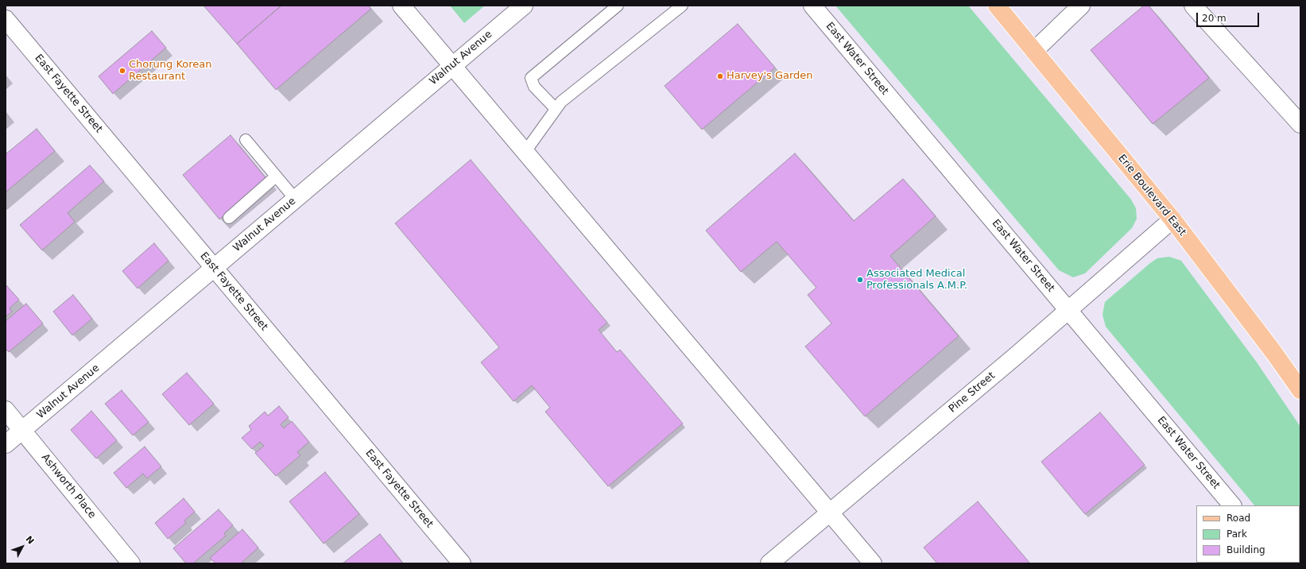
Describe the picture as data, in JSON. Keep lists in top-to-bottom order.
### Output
{
  "streets": {
    "main road": ["Erie Boulevard East"],
    "street": [
      "Walnut Avenue",
      "East Water Street",
      "East Fayette Street",
      "Pine Street",
      "Ashworth Place"
    ]
  },
  "crossings": [
    ["Walnut Avenue", "East Fayette Street"],
    ["Walnut Avenue", "Ashworth Place"],
    ["East Water Street", "Pine Street"],
    ["Erie Boulevard East", "Pine Street"]
  ],
  "places": ["Chorung Korean Restaurant", "Harvey's Garden", "Associated Medical Professionals A.M.P."],
  "legend": ["Road", "Park", "Building"],
  "scale_bar": "20 m",
  "north": "top right"
}
